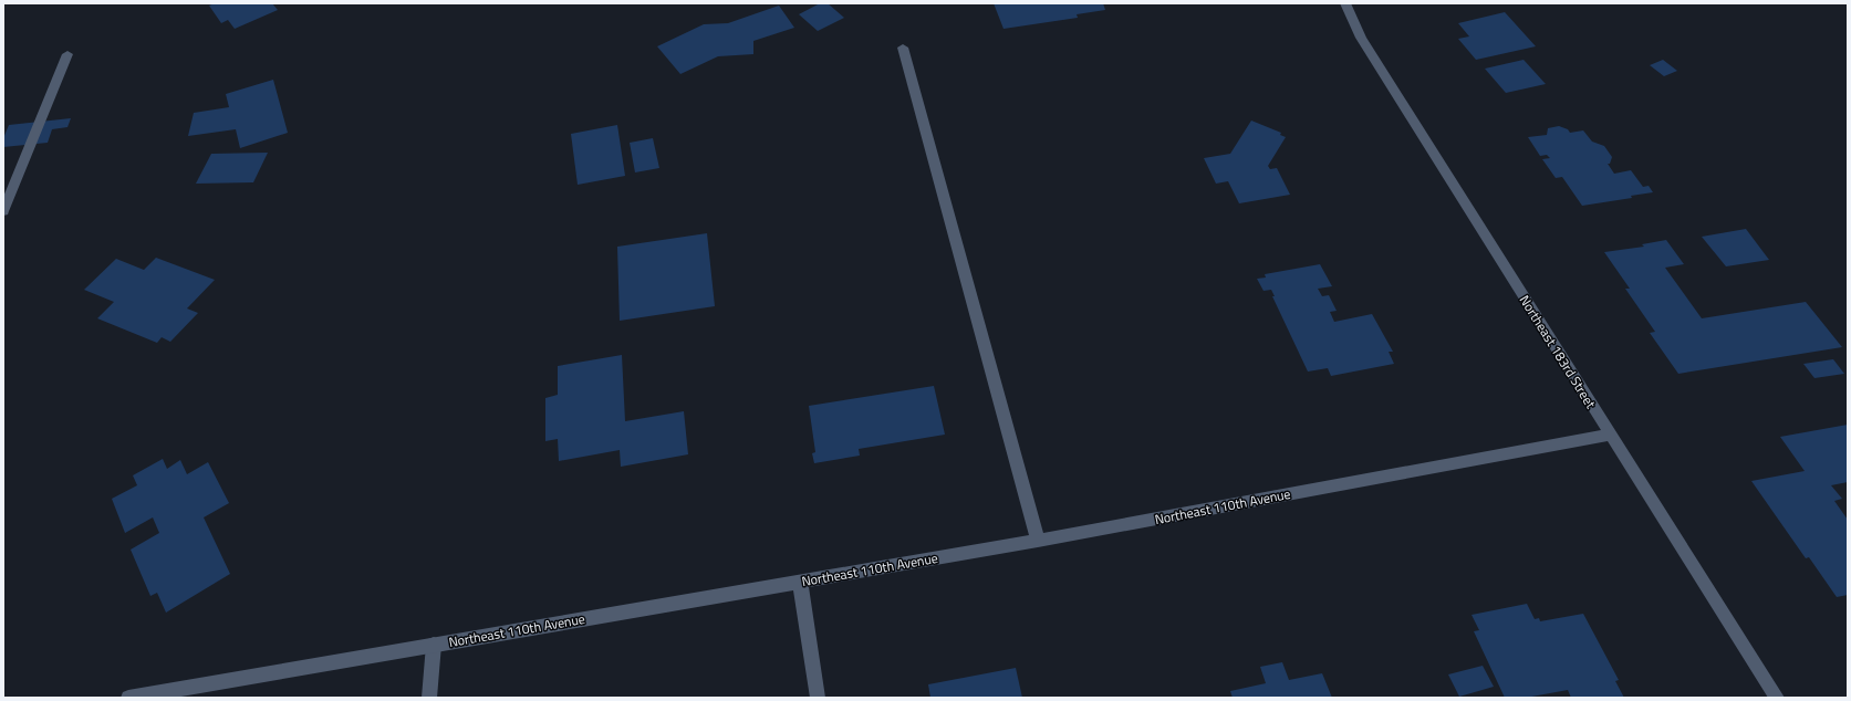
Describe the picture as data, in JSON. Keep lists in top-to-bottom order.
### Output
{
  "streets": {
    "street": ["Northeast 183rd Street", "Northeast 110th Avenue"]
  },
  "crossings": [
    ["Northeast 183rd Street", "Northeast 110th Avenue"]
  ]
}
